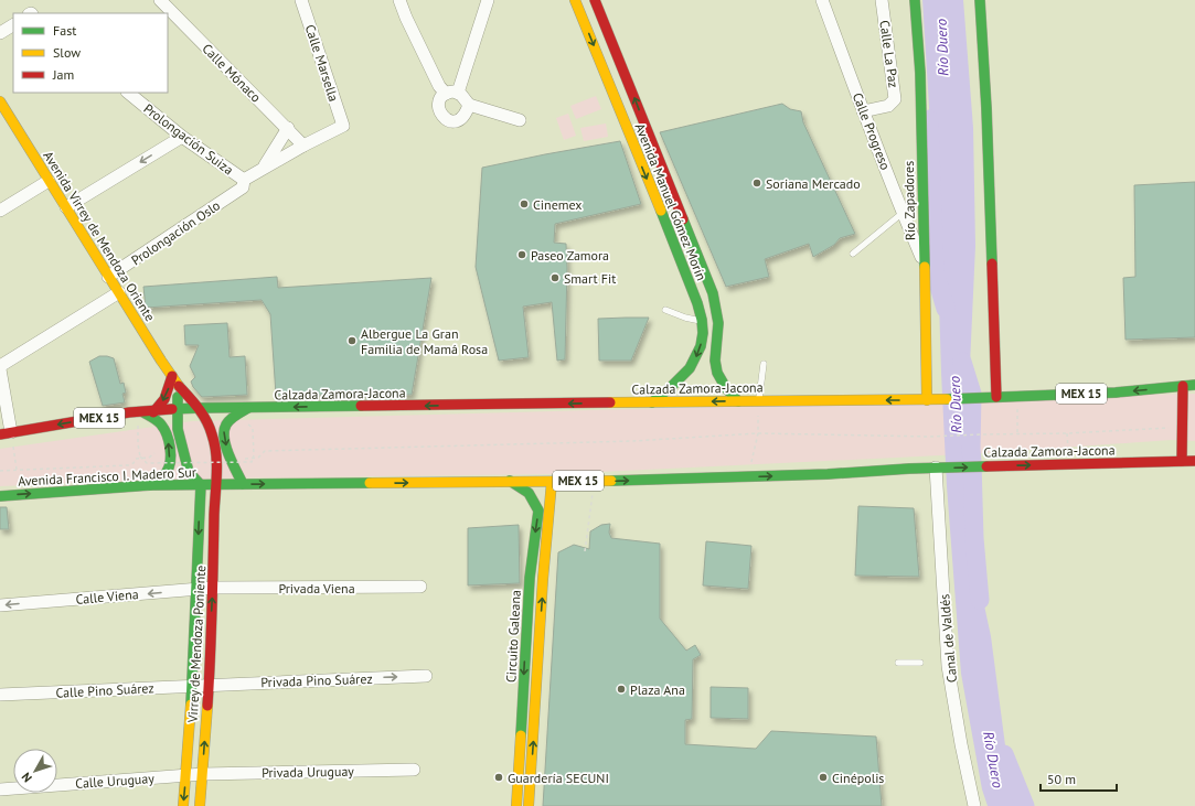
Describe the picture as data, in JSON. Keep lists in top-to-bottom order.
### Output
{
  "streets": {
    "street": [
      "Calle La Paz",
      "Calle Marsella",
      "Calle Mónaco",
      "Calle Progreso",
      "Prolongación Suiza",
      "Río Zapadores",
      "Avenida Manuel Gómez Morín",
      "Prolongación Oslo",
      "Avenida Virrey de Mendoza Oriente",
      "Calzada Zamora-Jacona",
      "MEX 15",
      "Avenida Francisco I. Madero Sur",
      "Privada Viena",
      "Calle Viena",
      "Circuito Galeana",
      "Canal de Valdés",
      "Virrey de Mendoza Poniente",
      "Privada Pino Suárez",
      "Calle Pino Suárez",
      "Privada Uruguay",
      "Calle Uruguay"
    ]
  },
  "crossings": [
    ["Calle La Paz", "Calle Progreso"],
    ["Calle Marsella", "Prolongación Oslo"],
    ["Calle Mónaco", "Prolongación Oslo"],
    ["Calle Progreso", "Río Zapadores"],
    ["Prolongación Suiza", "Prolongación Oslo"],
    ["Río Zapadores", "Calzada Zamora-Jacona"],
    ["Avenida Manuel Gómez Morín", "Calzada Zamora-Jacona"],
    ["Prolongación Oslo", "Avenida Virrey de Mendoza Oriente"],
    ["Avenida Virrey de Mendoza Oriente", "Calzada Zamora-Jacona"],
    ["Avenida Virrey de Mendoza Oriente", "MEX 15"],
    ["Avenida Virrey de Mendoza Oriente", "Avenida Francisco I. Madero Sur"],
    ["Avenida Virrey de Mendoza Oriente", "Virrey de Mendoza Poniente"],
    ["Calzada Zamora-Jacona", "MEX 15"],
    ["Calzada Zamora-Jacona", "Avenida Francisco I. Madero Sur"],
    ["Calzada Zamora-Jacona", "Circuito Galeana"],
    ["Calzada Zamora-Jacona", "Canal de Valdés"],
    ["Calzada Zamora-Jacona", "Virrey de Mendoza Poniente"],
    ["MEX 15", "Virrey de Mendoza Poniente"],
    ["Avenida Francisco I. Madero Sur", "Virrey de Mendoza Poniente"],
    ["Privada Viena", "Calle Viena"],
    ["Privada Viena", "Virrey de Mendoza Poniente"],
    ["Calle Viena", "Virrey de Mendoza Poniente"],
    ["Virrey de Mendoza Poniente", "Privada Pino Suárez"],
    ["Virrey de Mendoza Poniente", "Calle Pino Suárez"],
    ["Virrey de Mendoza Poniente", "Privada Uruguay"],
    ["Virrey de Mendoza Poniente", "Calle Uruguay"],
    ["Privada Pino Suárez", "Calle Pino Suárez"],
    ["Privada Uruguay", "Calle Uruguay"]
  ],
  "one_way": ["Calle Viena", "Privada Pino Suárez"],
  "water": ["Río Duero"],
  "places": [
    "Soriana Mercado",
    "Cinemex",
    "Paseo Zamora",
    "Smart Fit",
    "Albergue La Gran Familia de Mamá Rosa",
    "Plaza Ana",
    "Guardería SECUNI",
    "Cinépolis"
  ],
  "legend": ["Fast", "Slow", "Jam"],
  "scale_bar": "50 m",
  "north": "bottom left"
}
